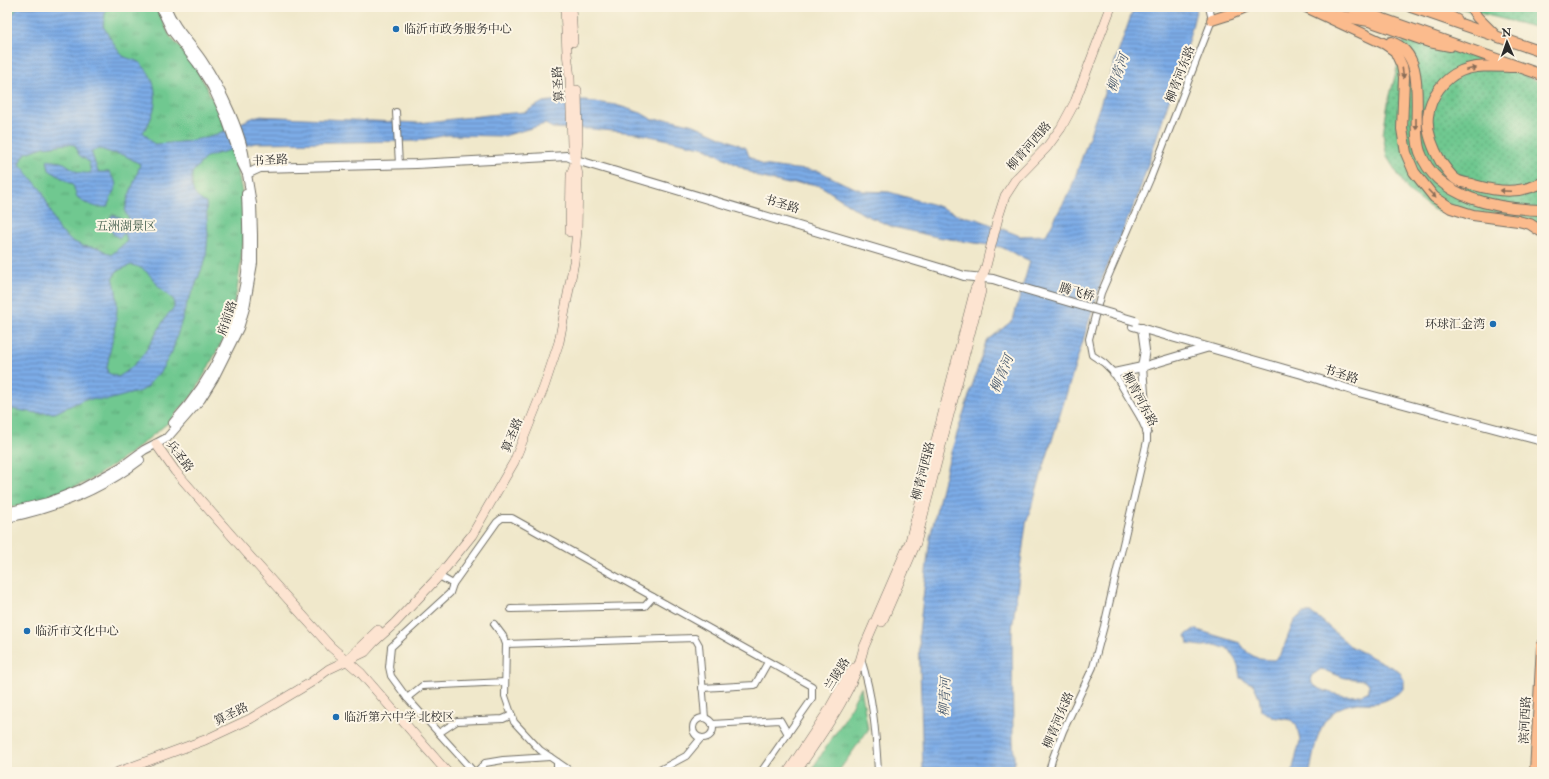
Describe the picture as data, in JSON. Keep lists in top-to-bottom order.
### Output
{
  "streets": {
    "main road": [
      "算圣路",
      "柳青河西路",
      "兵圣路",
      "兰陵路",
      "滨河西路"
    ],
    "street": [
      "柳青河东路",
      "书圣路",
      "腾飞桥",
      "府前路"
    ]
  },
  "crossings": [
    ["算圣路", "书圣路"],
    ["算圣路", "兵圣路"],
    ["柳青河西路", "书圣路"],
    ["柳青河西路", "兰陵路"],
    ["书圣路", "腾飞桥"],
    ["书圣路", "府前路"],
    ["府前路", "兵圣路"]
  ],
  "water": ["柳青河"],
  "parks": ["五洲湖景区"],
  "places": [
    "临沂市政务服务中心",
    "环球汇金湾",
    "临沂市文化中心",
    "临沂第六中学 北校区"
  ],
  "north": "top"
}
